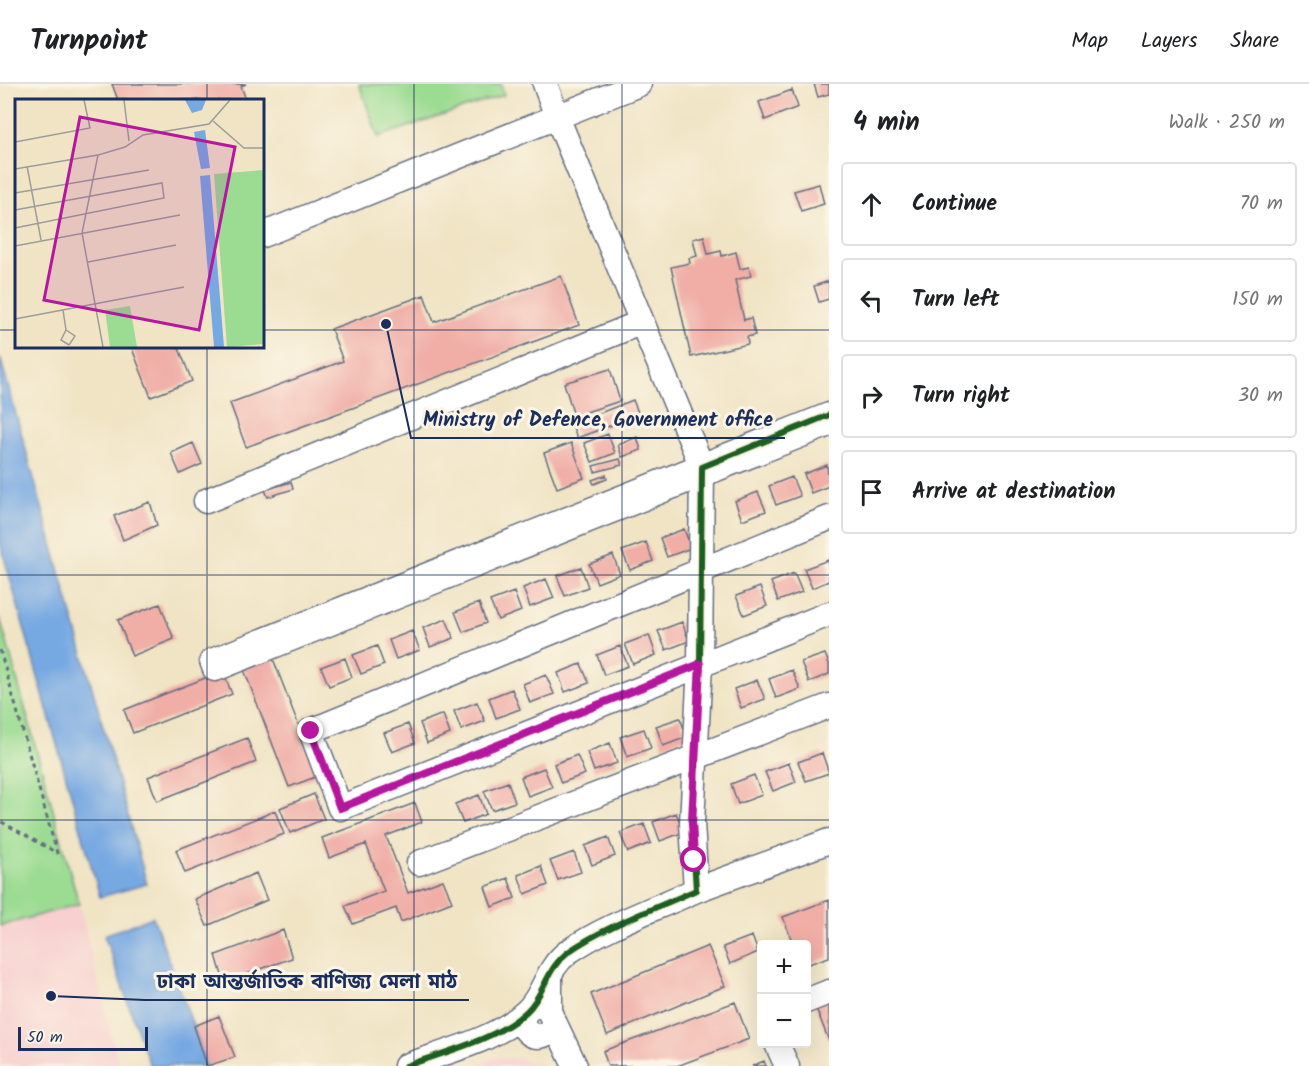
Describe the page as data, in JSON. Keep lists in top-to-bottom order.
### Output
{
  "places": ["Ministry of Defence, Government office", "ঢাকা আন্তর্জাতিক বাণিজ্য মেলা মাঠ"],
  "scale_bar": "50 m",
  "page": {
    "header": "Turnpoint",
    "nav": ["Map", "Layers", "Share"],
    "heading": ["4 min", "Walk · 250 m"],
    "list": [
      ["Continue", "70 m"],
      ["Turn left", "150 m"],
      ["Turn right", "30 m"],
      "Arrive at destination"
    ],
    "map_buttons": ["+", "−"],
    "scale": "50 m"
  }
}
